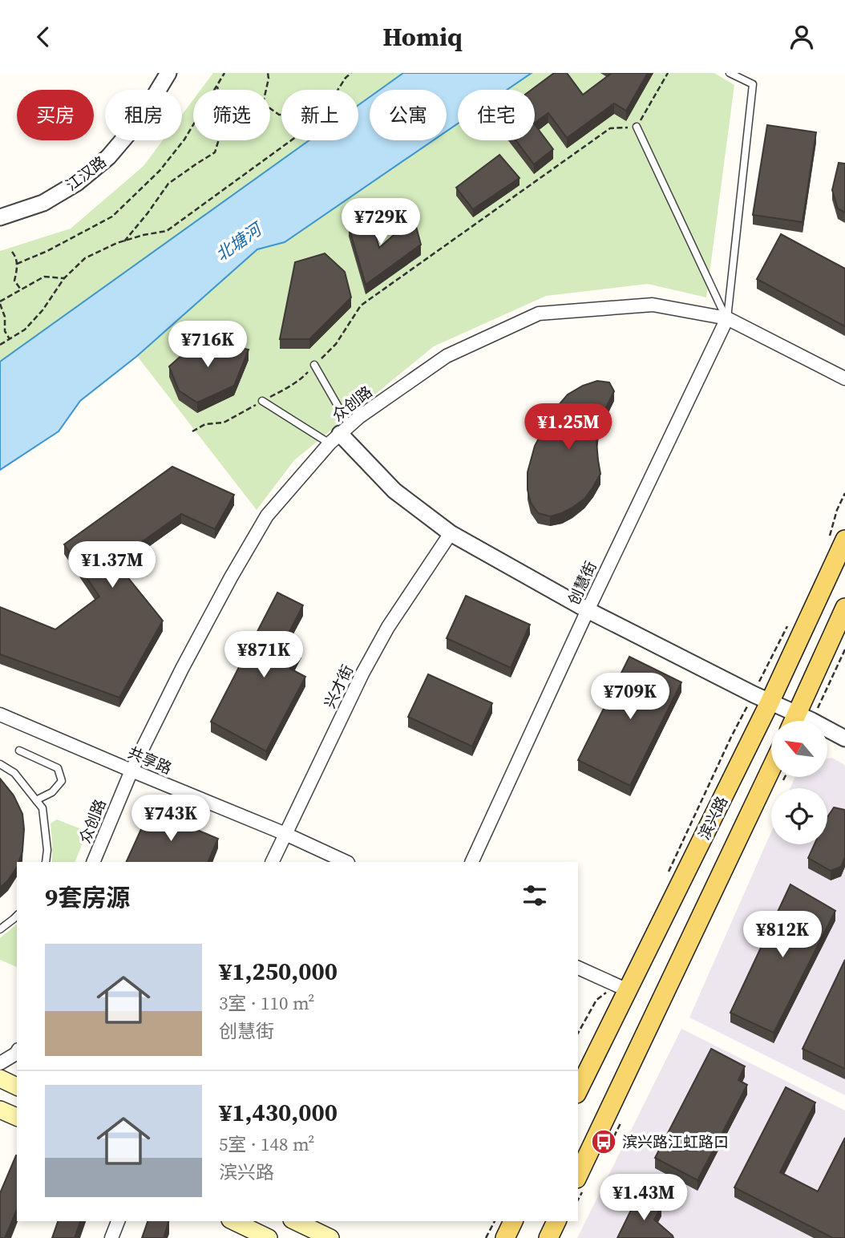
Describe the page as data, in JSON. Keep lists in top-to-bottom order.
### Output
{
  "streets": {
    "main road": ["滨兴路"],
    "street": [
      "江汉路",
      "众创路",
      "创慧街",
      "兴才街",
      "共享路"
    ]
  },
  "crossings": [
    ["众创路", "创慧街"],
    ["众创路", "共享路"],
    ["兴才街", "共享路"]
  ],
  "water": ["北塘河"],
  "places": {
    "bus stop": ["滨兴路江虹路口"]
  },
  "north": "top left",
  "page": {
    "header": "Homiq",
    "chip": [
      "买房",
      "租房",
      "筛选",
      "新上",
      "公寓",
      "住宅"
    ],
    "price": [
      "¥729K",
      "¥716K",
      "¥1.25M",
      "¥1.37M",
      "¥871K",
      "¥709K",
      "¥743K",
      "¥812K",
      "¥1.43M"
    ],
    "heading": "9套房源",
    "list": [
      {
        "name": "¥1,250,000",
        "note": "3室 · 110 m² · 创慧街"
      },
      {
        "name": "¥1,430,000",
        "note": "5室 · 148 m² · 滨兴路"
      }
    ]
  }
}
